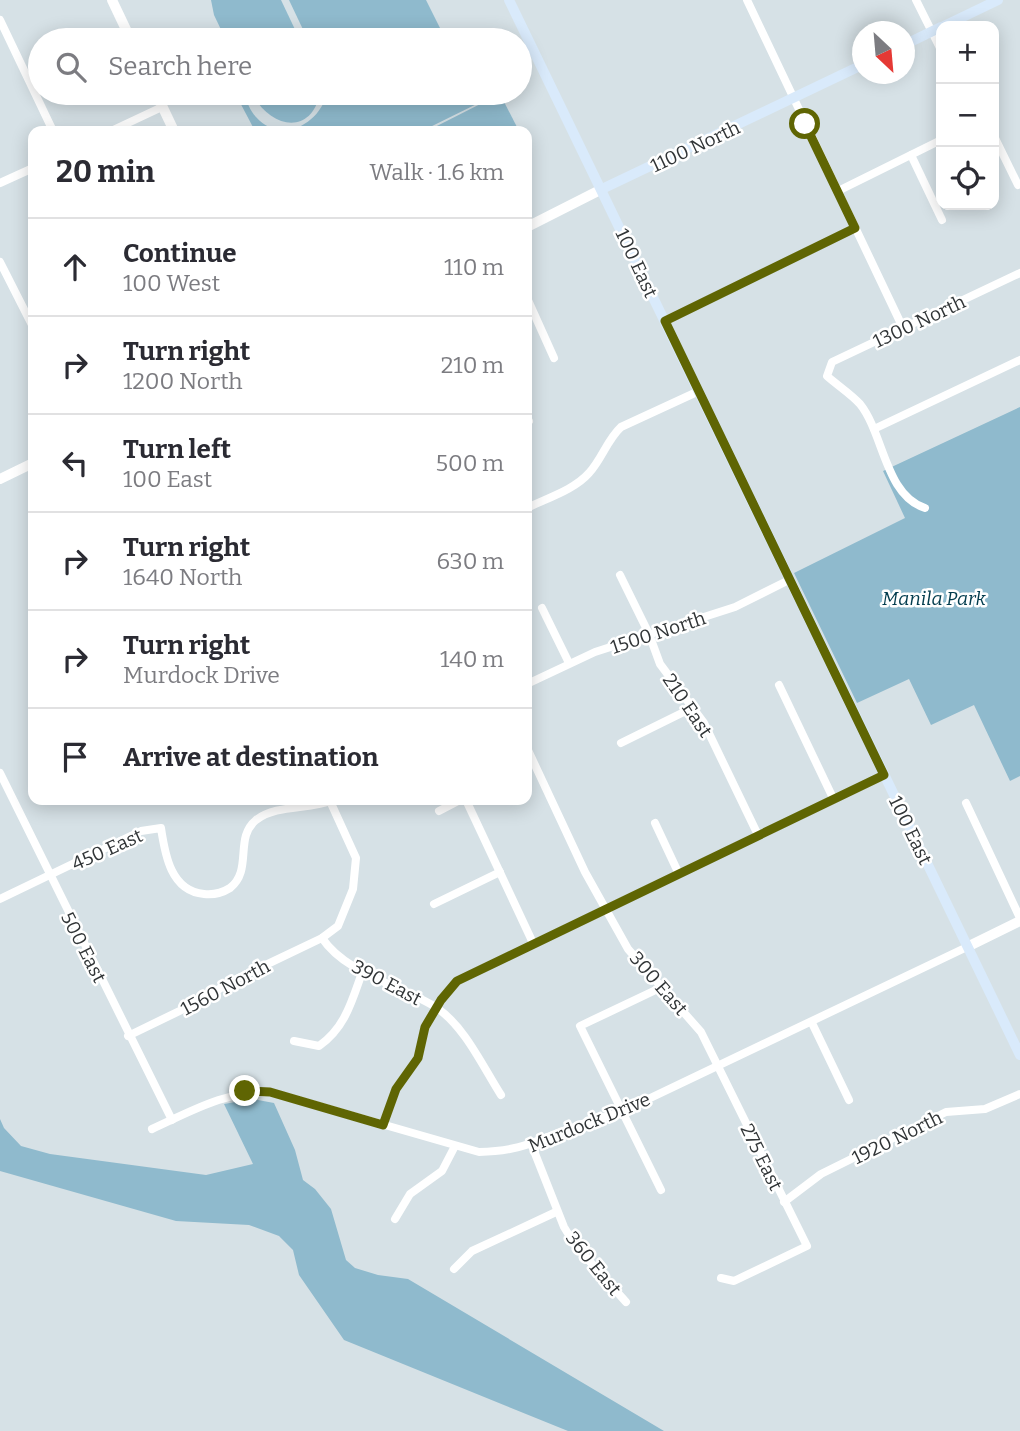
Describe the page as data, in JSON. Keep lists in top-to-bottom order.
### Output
{
  "streets": {
    "main road": ["1100 North", "100 East"],
    "street": [
      "1300 North",
      "1500 North",
      "210 East",
      "450 East",
      "500 East",
      "390 East",
      "300 East",
      "1560 North",
      "Murdock Drive",
      "1920 North",
      "275 East",
      "360 East"
    ]
  },
  "crossings": [
    ["1100 North", "100 East"],
    ["100 East", "1500 North"],
    ["100 East", "Murdock Drive"],
    ["1500 North", "210 East"],
    ["450 East", "500 East"],
    ["500 East", "1560 North"],
    ["500 East", "Murdock Drive"],
    ["390 East", "1560 North"],
    ["300 East", "Murdock Drive"],
    ["300 East", "275 East"],
    ["Murdock Drive", "275 East"],
    ["Murdock Drive", "360 East"],
    ["1920 North", "275 East"]
  ],
  "parks": ["Manila Park"],
  "north": "bottom right",
  "page": {
    "map_buttons": ["+", "−"],
    "search": "Search here",
    "heading": ["20 min", "Walk · 1.6 km"],
    "list": [
      ["Continue", "100 West", "110 m"],
      ["Turn right", "1200 North", "210 m"],
      ["Turn left", "100 East", "500 m"],
      ["Turn right", "1640 North", "630 m"],
      ["Turn right", "Murdock Drive", "140 m"],
      "Arrive at destination"
    ]
  }
}
